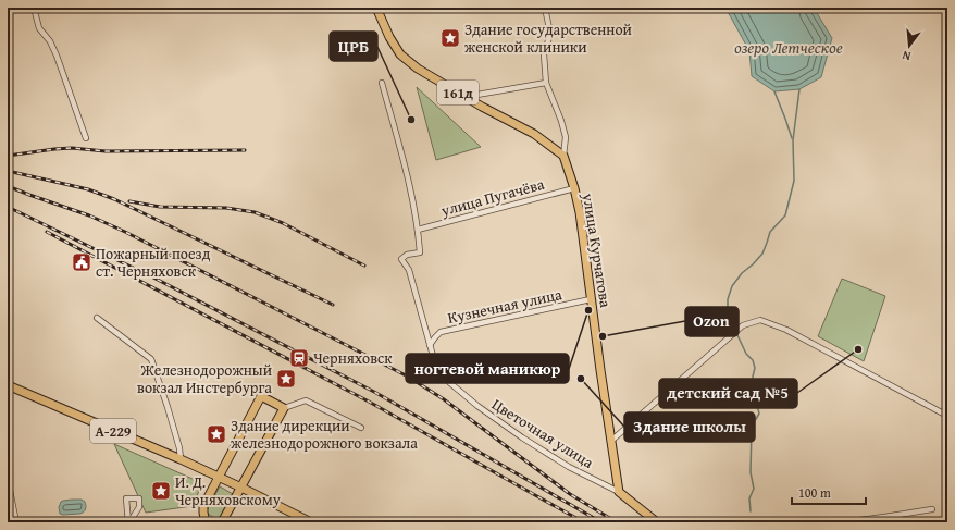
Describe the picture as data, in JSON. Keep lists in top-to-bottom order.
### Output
{
  "streets": {
    "main road": ["161д", "улица Курчатова", "А-229"],
    "street": ["улица Пугачёва", "Кузнечная улица", "Цветочная улица"]
  },
  "crossings": [
    ["161д", "улица Курчатова"],
    ["улица Пугачёва", "улица Курчатова"],
    ["улица Пугачёва", "Цветочная улица"],
    ["улица Курчатова", "Кузнечная улица"],
    ["улица Курчатова", "Цветочная улица"],
    ["Кузнечная улица", "Цветочная улица"]
  ],
  "water": ["озеро Летческое"],
  "places": {
    "place": [
      "Здание государственной женской клиники",
      "Железнодорожный вокзал Инстербурга",
      "Здание дирекции железнодорожного вокзала",
      "И. Д. Черняховскому"
    ],
    "other": [
      "ЦРБ",
      "ногтевой маникюр",
      "Ozon",
      "детский сад №5",
      "Здание школы"
    ],
    "public building": ["Пожарный поезд ст. Черняховск"],
    "station": ["Черняховск"]
  },
  "scale_bar": "100 m",
  "north": "bottom"
}
